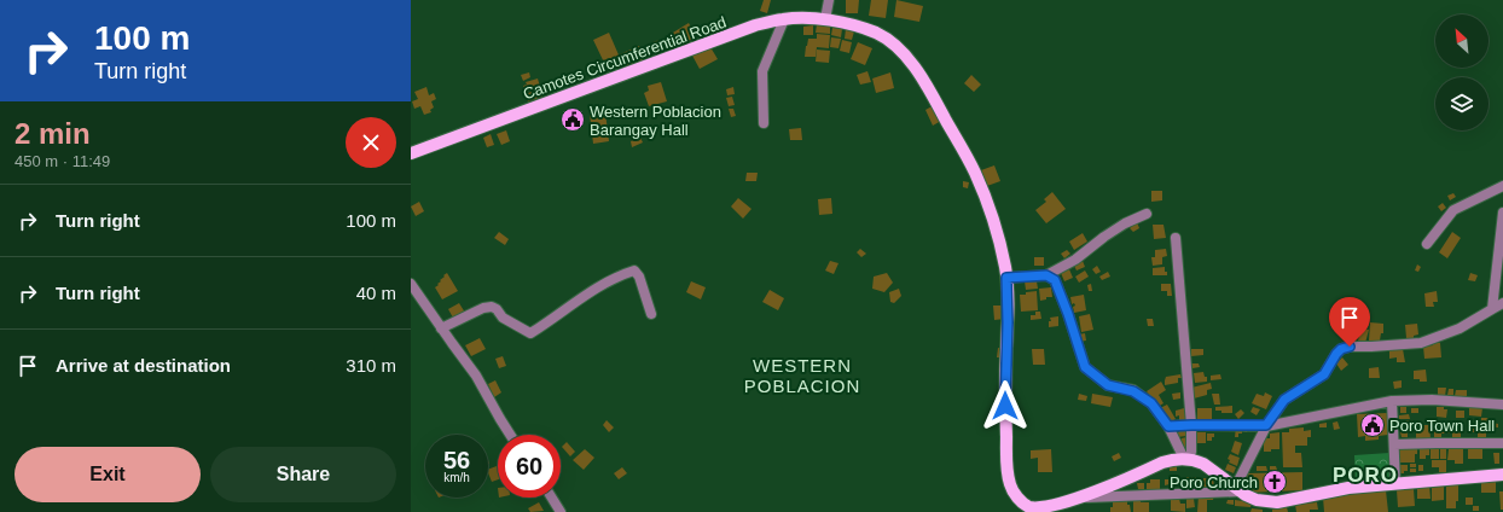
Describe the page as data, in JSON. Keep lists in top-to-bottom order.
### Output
{
  "streets": {
    "main road": ["Camotes Circumferential Road"]
  },
  "districts": ["WESTERN POBLACION", "PORO"],
  "places": {
    "public building": ["Western Poblacion Barangay Hall", "Poro Town Hall"],
    "church": ["Poro Church"]
  },
  "north": "top left",
  "page": {
    "turn": ["100 m", "Turn right"],
    "heading": ["2 min", "450 m · 11:49"],
    "list": [
      {
        "name": "Turn right",
        "value": "100 m"
      },
      {
        "name": "Turn right",
        "value": "40 m"
      },
      {
        "name": "Arrive at destination",
        "value": "310 m"
      }
    ],
    "speed": "56 km/h",
    "limit": "60",
    "buttons": ["Exit", "Share"]
  }
}
